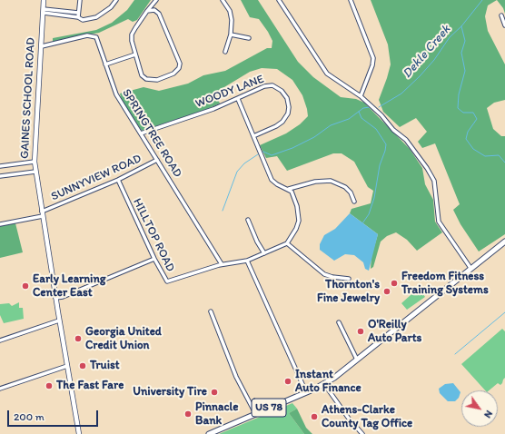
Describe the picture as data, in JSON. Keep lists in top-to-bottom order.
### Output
{
  "streets": {
    "highway": ["US 78"],
    "main road": ["GAINES SCHOOL ROAD"],
    "street": [
      "WOODY LANE",
      "SPRINGTREE ROAD",
      "SUNNYVIEW ROAD",
      "HILLTOP ROAD"
    ]
  },
  "crossings": [
    ["WOODY LANE", "SPRINGTREE ROAD"],
    ["GAINES SCHOOL ROAD", "SPRINGTREE ROAD"],
    ["GAINES SCHOOL ROAD", "SUNNYVIEW ROAD"],
    ["SPRINGTREE ROAD", "SUNNYVIEW ROAD"],
    ["SPRINGTREE ROAD", "HILLTOP ROAD"],
    ["SUNNYVIEW ROAD", "HILLTOP ROAD"]
  ],
  "water": ["Dekle Creek"],
  "places": [
    "Freedom Fitness Training Systems",
    "Early Learning Center East",
    "Thornton's Fine Jewelry",
    "O'Reilly Auto Parts",
    "Georgia United Credit Union",
    "Truist",
    "Instant Auto Finance",
    "The Fast Fare",
    "University Tire",
    "Pinnacle Bank",
    "Athens-Clarke County Tag Office"
  ],
  "scale_bar": "200 m",
  "north": "bottom right"
}
